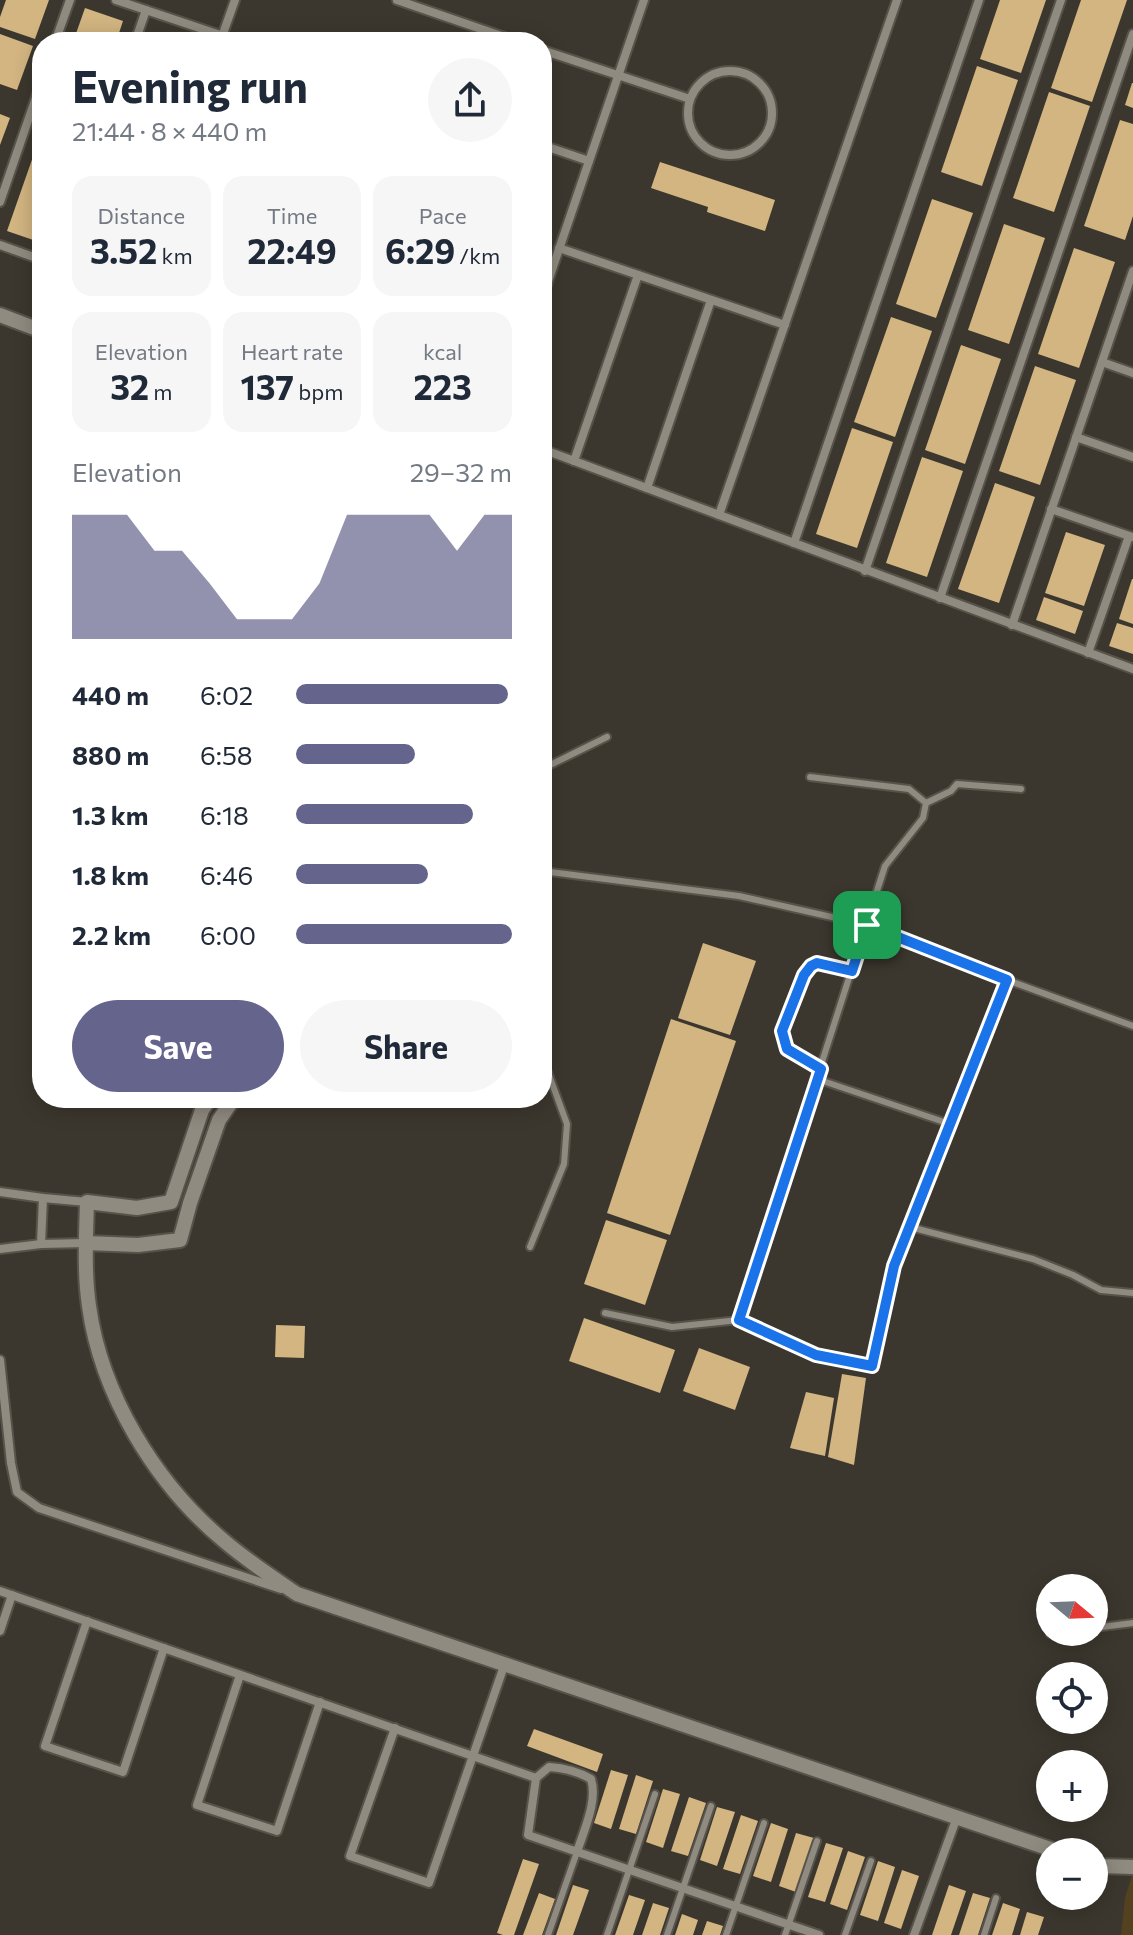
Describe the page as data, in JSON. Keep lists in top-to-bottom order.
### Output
{
  "north": "right",
  "page": {
    "heading": ["Evening run", "21:44 · 8 × 440 m"],
    "stats": [
      ["Distance", "3.52 km"],
      ["Time", "22:49"],
      ["Pace", "6:29 /km"],
      ["Elevation", "32 m"],
      ["Heart rate", "137 bpm"],
      ["kcal", "223"]
    ],
    "chart": ["Elevation", "29–32 m"],
    "list": [
      {
        "name": "440 m",
        "note": "6:02"
      },
      {
        "name": "880 m",
        "note": "6:58"
      },
      {
        "name": "1.3 km",
        "note": "6:18"
      },
      {
        "name": "1.8 km",
        "note": "6:46"
      },
      {
        "name": "2.2 km",
        "note": "6:00"
      }
    ],
    "buttons": ["Save", "Share"],
    "map_buttons": ["+", "−"]
  }
}
